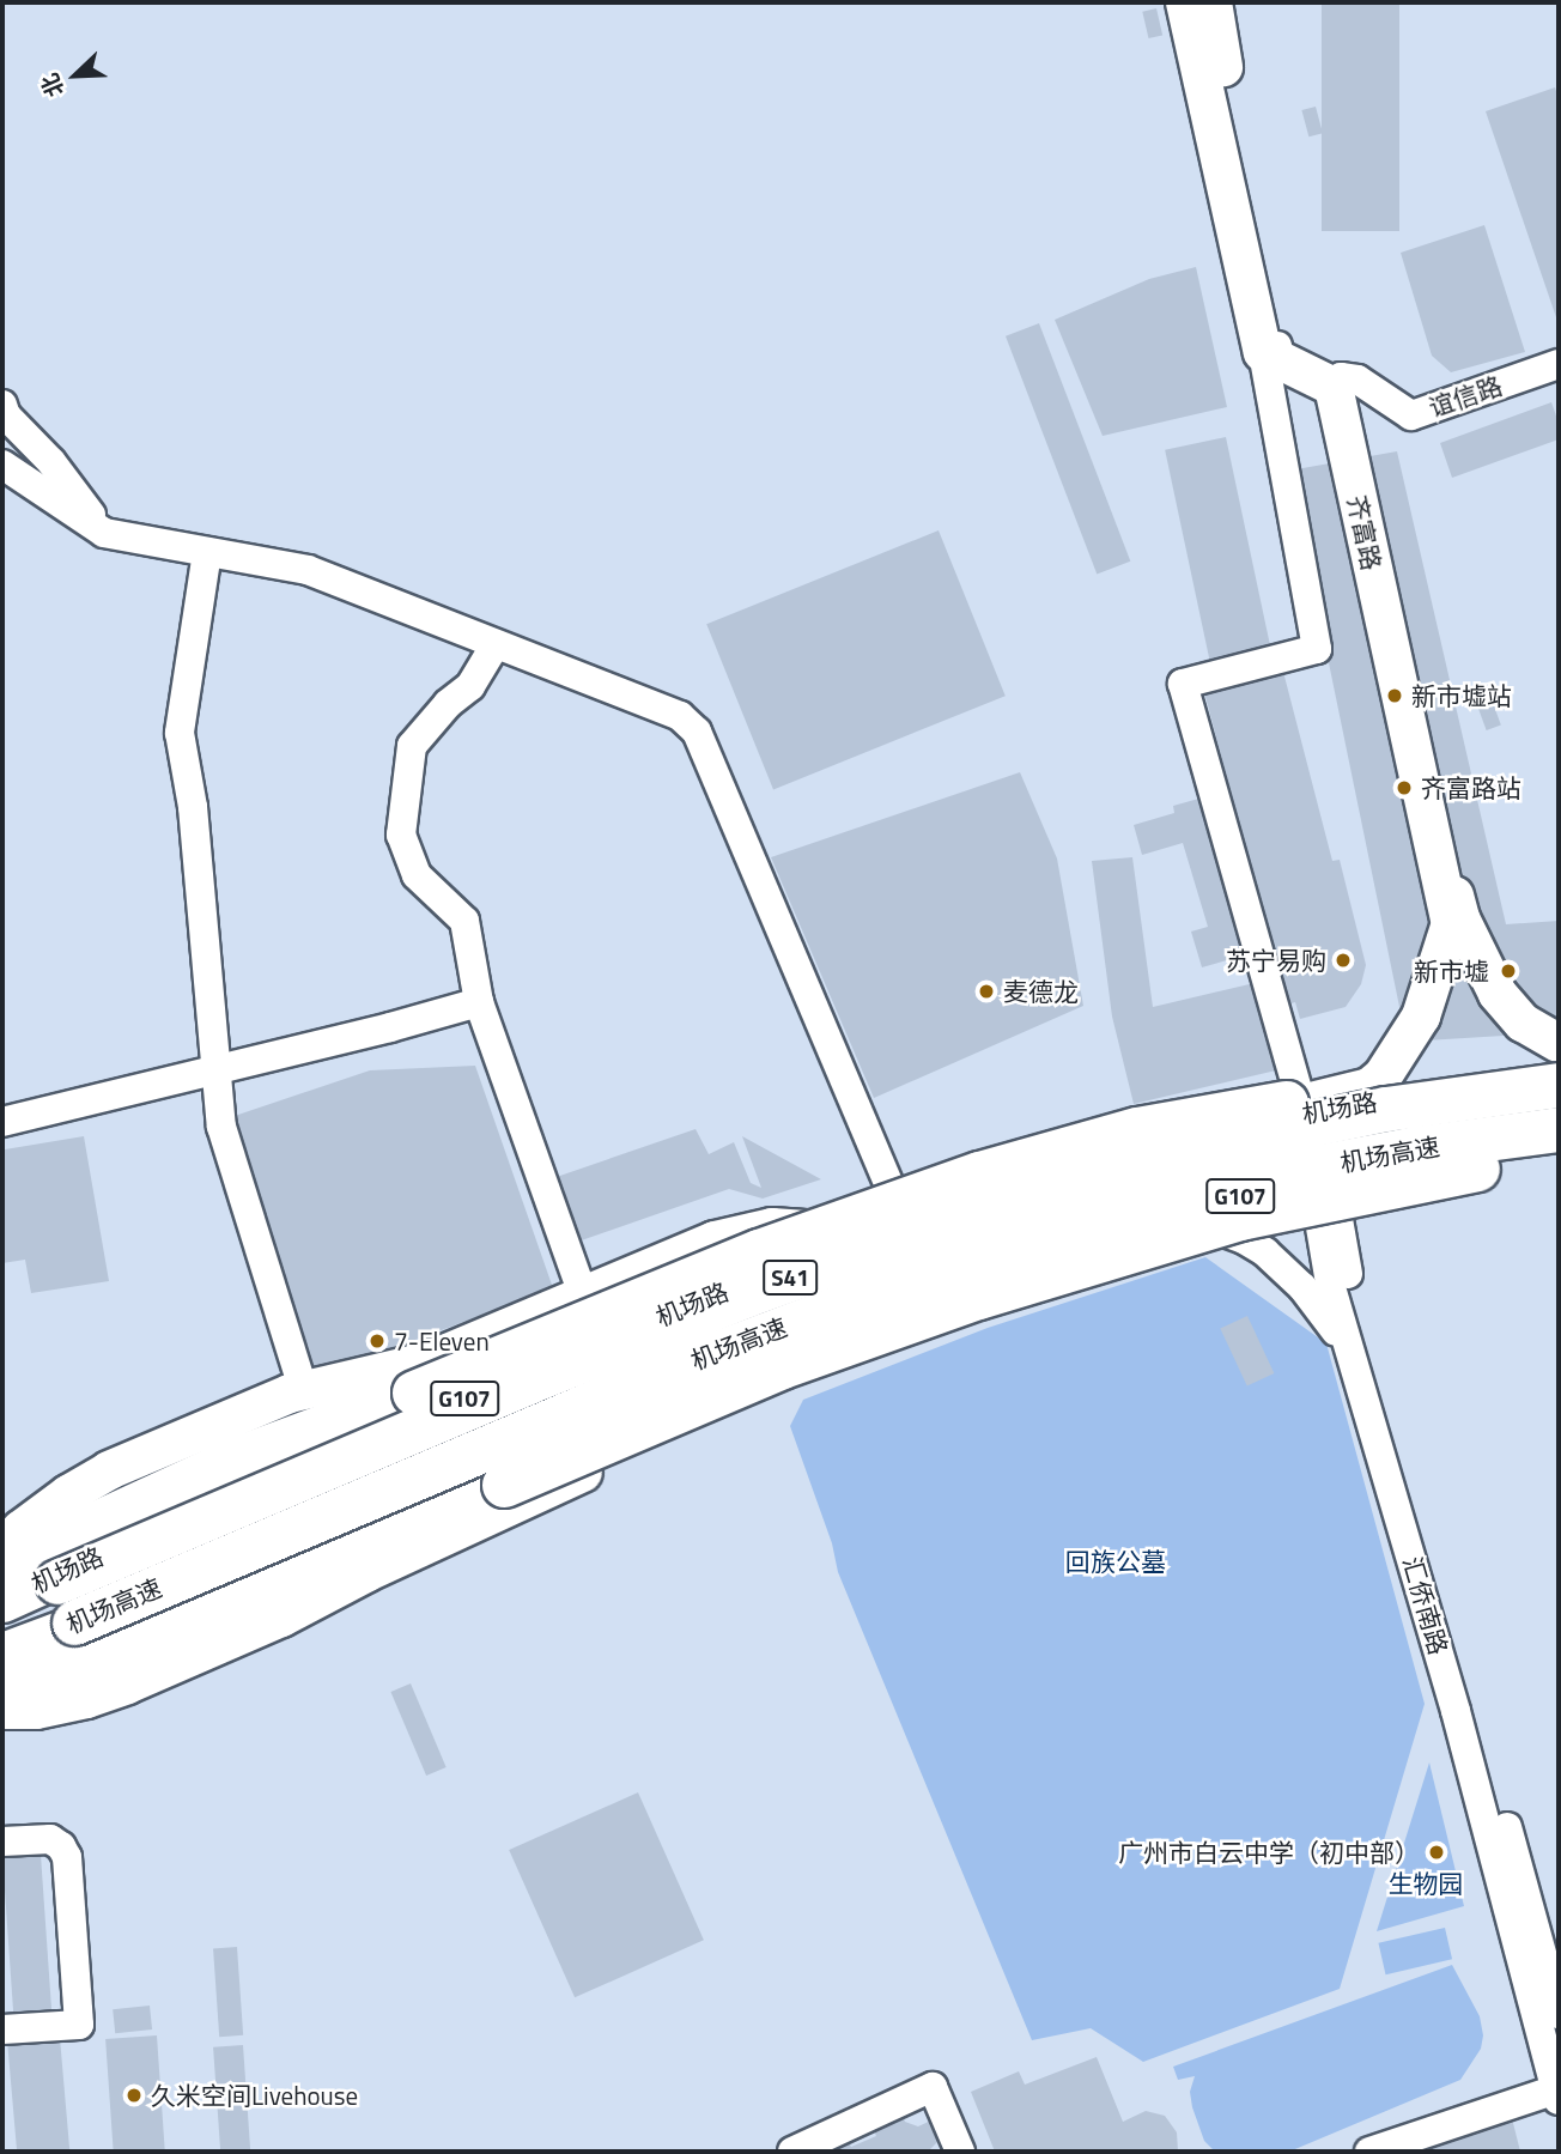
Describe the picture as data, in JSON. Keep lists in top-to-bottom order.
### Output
{
  "streets": {
    "highway": [
      "机场路",
      "机场高速",
      "G107",
      "S41"
    ],
    "main road": ["齐富路"],
    "street": ["谊信路", "汇侨南路"]
  },
  "crossings": [
    ["谊信路", "齐富路"],
    ["齐富路", "机场路"],
    ["齐富路", "汇侨南路"],
    ["机场路", "机场高速"],
    ["机场路", "汇侨南路"],
    ["机场高速", "G107"],
    ["G107", "汇侨南路"]
  ],
  "parks": ["回族公墓", "生物园"],
  "places": [
    "新市墟站",
    "齐富路站",
    "苏宁易购",
    "新市墟",
    "麦德龙",
    "7-Eleven",
    "广州市白云中学（初中部）",
    "久米空间Livehouse"
  ],
  "north": "bottom left"
}
